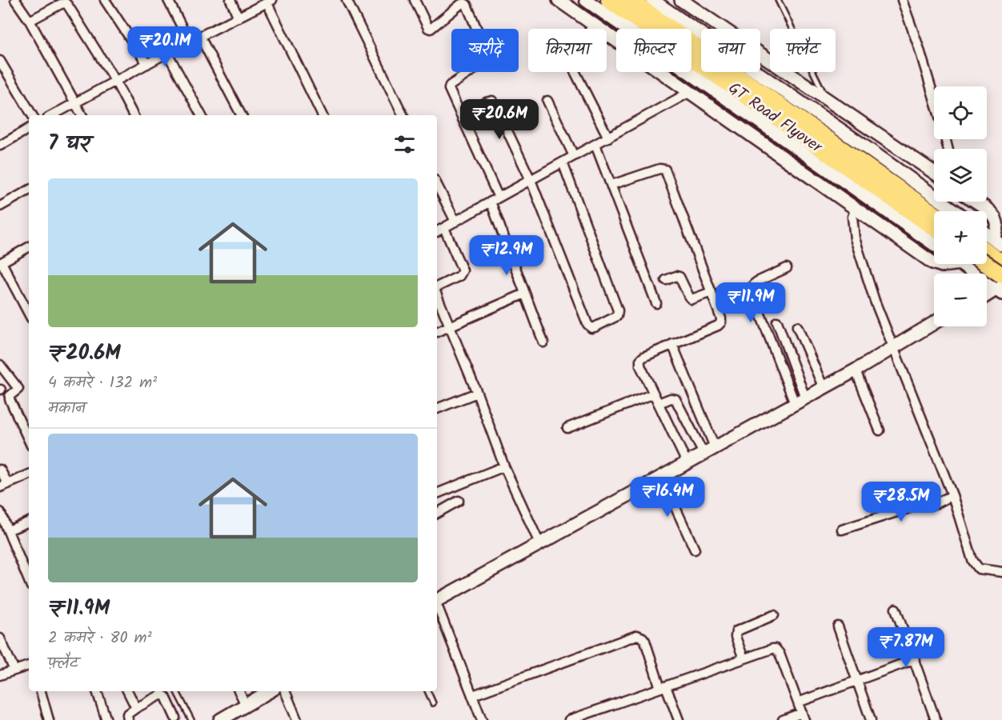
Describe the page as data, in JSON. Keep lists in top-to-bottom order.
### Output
{
  "streets": {
    "highway": ["GT Road Flyover"]
  },
  "page": {
    "price": [
      "₹20.1M",
      "₹20.6M",
      "₹12.9M",
      "₹11.9M",
      "₹16.4M",
      "₹28.5M",
      "₹7.87M"
    ],
    "chip": [
      "खरीदें",
      "किराया",
      "फ़िल्टर",
      "नया",
      "फ़्लैट"
    ],
    "map_buttons": ["+", "−"],
    "heading": "7 घर",
    "list": [
      {
        "name": "₹20.6M",
        "note": "4 कमरे · 132 m² · मकान"
      },
      {
        "name": "₹11.9M",
        "note": "2 कमरे · 80 m² · फ़्लैट"
      }
    ]
  }
}
